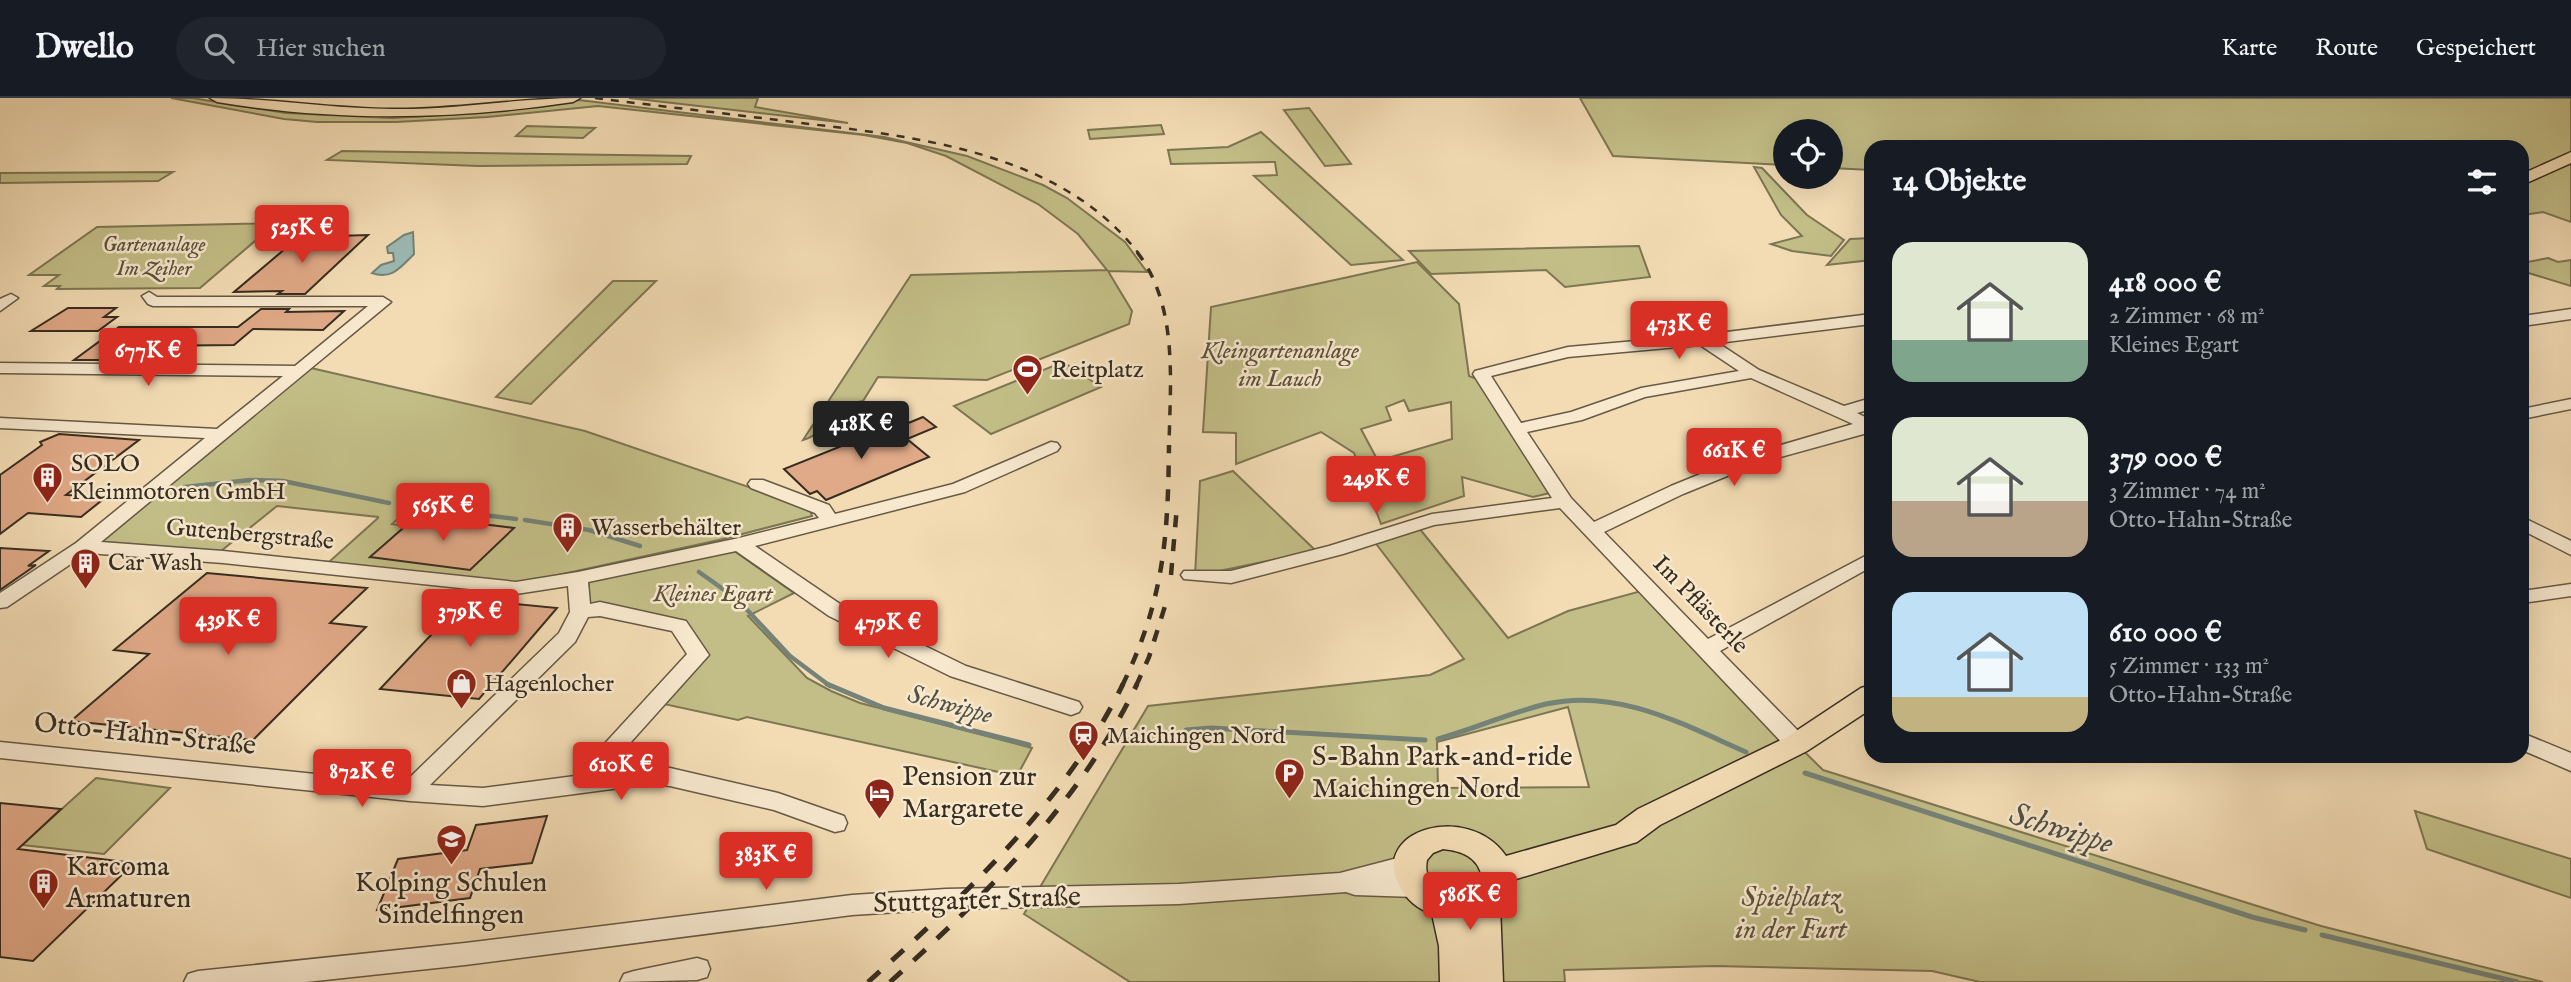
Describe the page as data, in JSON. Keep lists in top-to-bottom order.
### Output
{
  "streets": {
    "street": [
      "Gutenbergstraße",
      "Im Pflästerle",
      "Otto-Hahn-Straße",
      "Stuttgarter Straße"
    ]
  },
  "water": ["Schwippe"],
  "parks": [
    "Gartenanlage Im Zeiher",
    "Kleingartenanlage im Lauch",
    "Kleines Egart",
    "Spielplatz in der Furt"
  ],
  "places": {
    "sports": ["Reitplatz"],
    "building": [
      "SOLO Kleinmotoren GmbH",
      "Wasserbehälter",
      "Car Wash",
      "Karcoma Armaturen"
    ],
    "shop": ["Hagenlocher"],
    "station": ["Maichingen Nord"],
    "parking": ["S-Bahn Park-and-ride Maichingen Nord"],
    "hotel": ["Pension zur Margarete"],
    "school or university": ["Kolping Schulen Sindelfingen"]
  },
  "page": {
    "header": "Dwello",
    "search": "Hier suchen",
    "nav": ["Karte", "Route", "Gespeichert"],
    "heading": "14 Objekte",
    "price": [
      "525K €",
      "473K €",
      "677K €",
      "418K €",
      "661K €",
      "249K €",
      "565K €",
      "379K €",
      "439K €",
      "479K €",
      "610K €",
      "872K €",
      "383K €",
      "586K €"
    ],
    "list": [
      {
        "name": "418 000 €",
        "note": "2 Zimmer · 68 m² · Kleines Egart"
      },
      {
        "name": "379 000 €",
        "note": "3 Zimmer · 74 m² · Otto-Hahn-Straße"
      },
      {
        "name": "610 000 €",
        "note": "5 Zimmer · 133 m² · Otto-Hahn-Straße"
      }
    ]
  }
}
